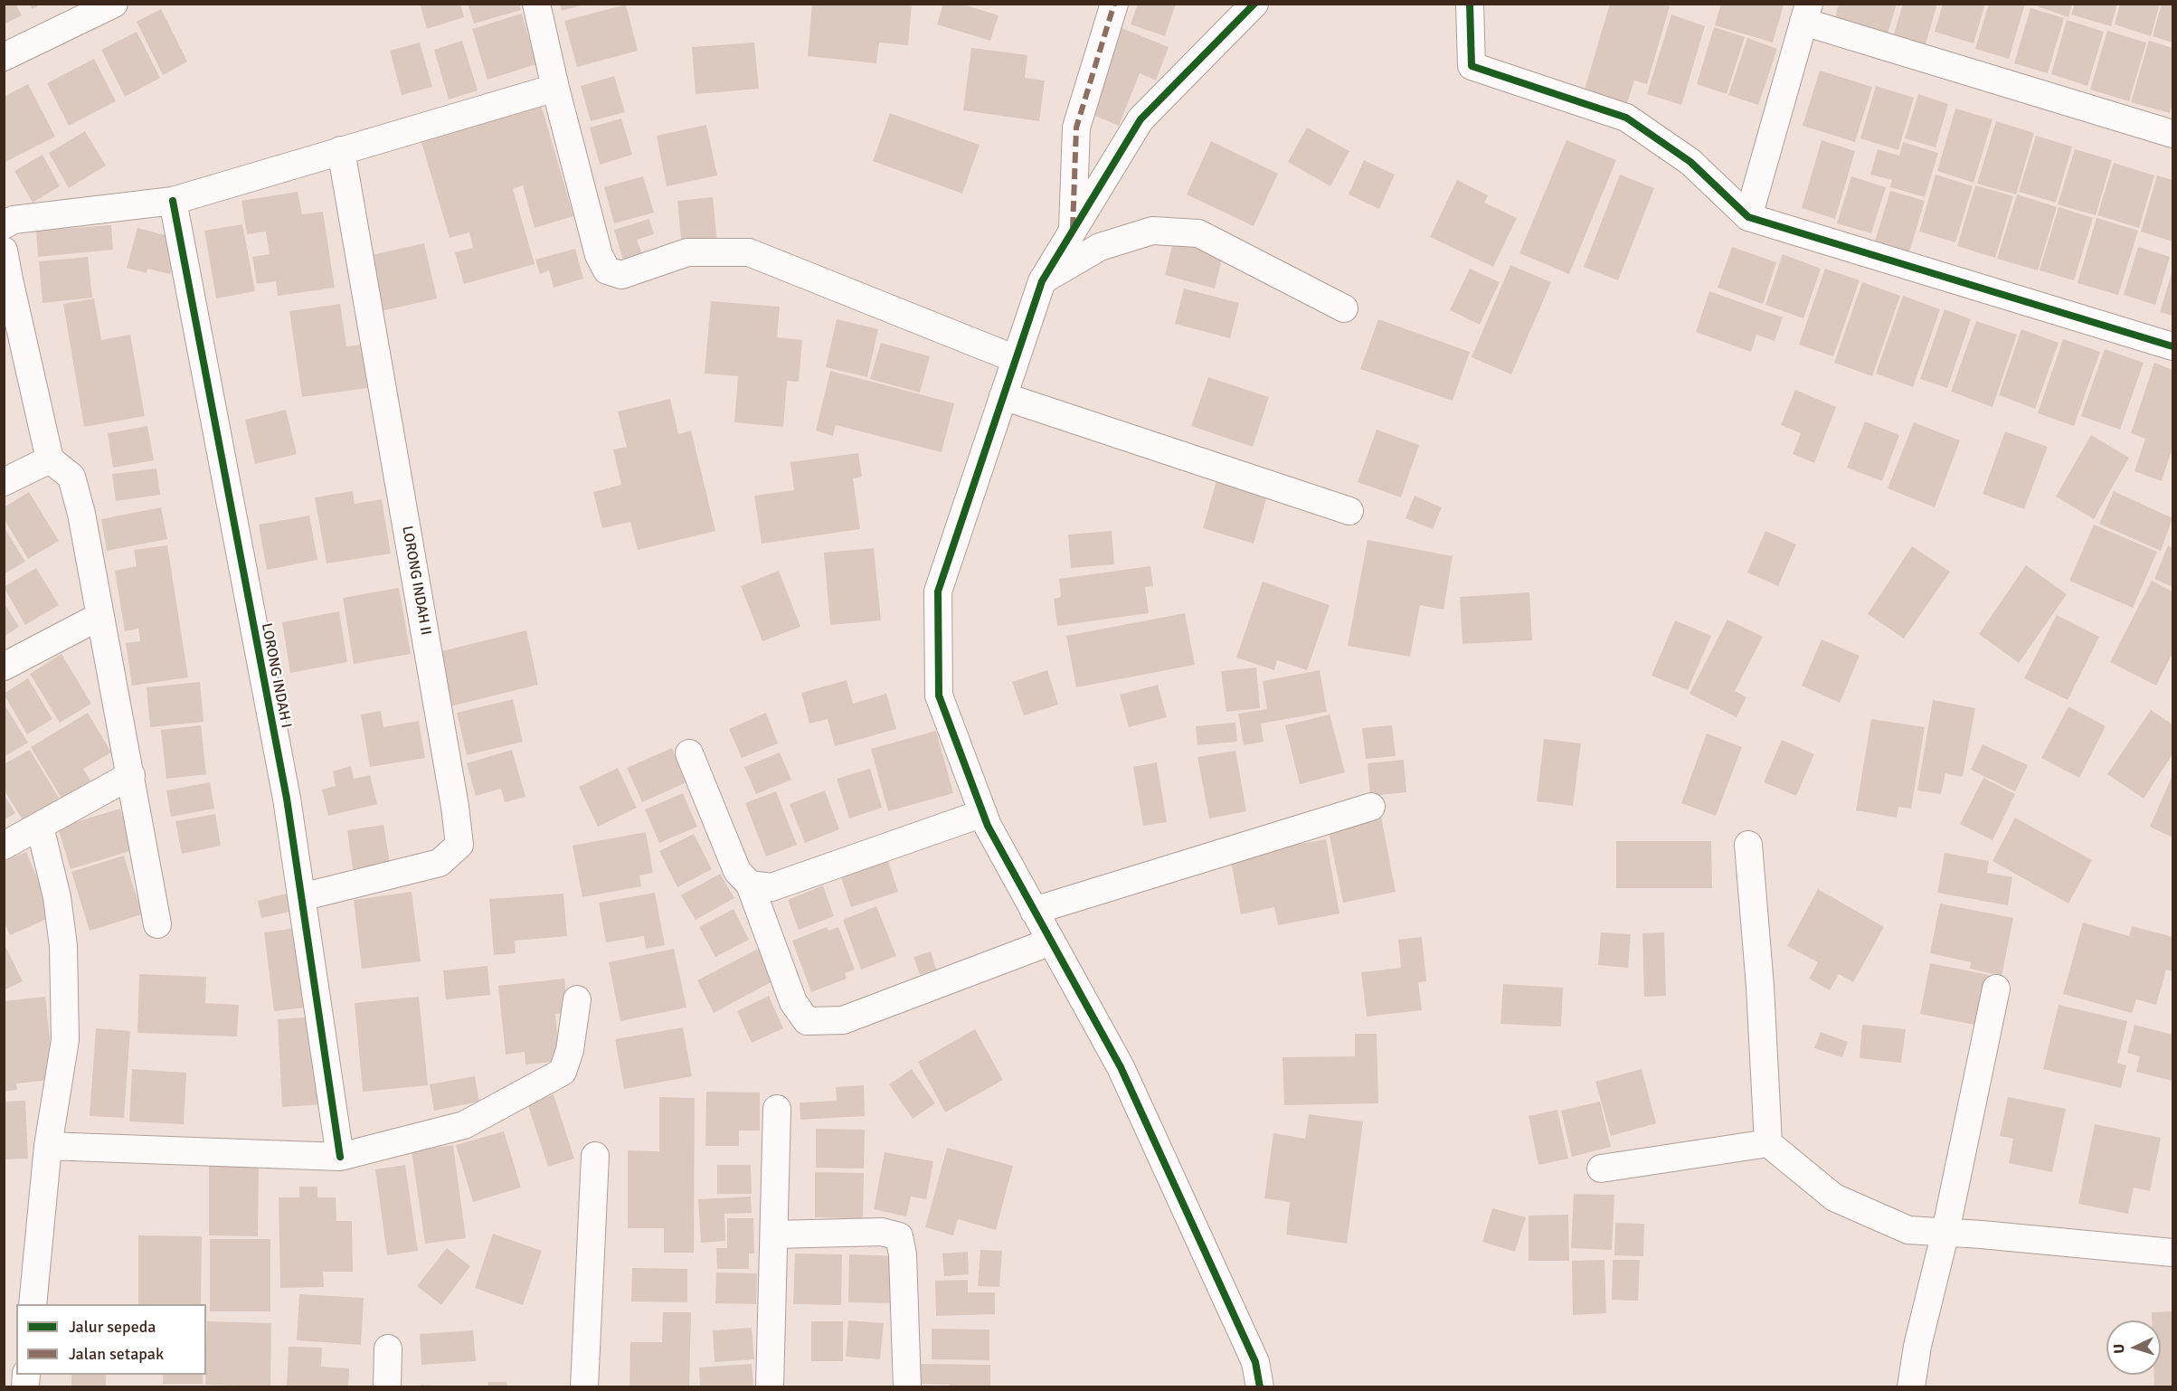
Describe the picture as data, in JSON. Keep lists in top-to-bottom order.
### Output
{
  "streets": {
    "street": ["LORONG INDAH II", "LORONG INDAH I"]
  },
  "crossings": [
    ["LORONG INDAH II", "LORONG INDAH I"]
  ],
  "legend": ["Jalur sepeda", "Jalan setapak"],
  "north": "left"
}
